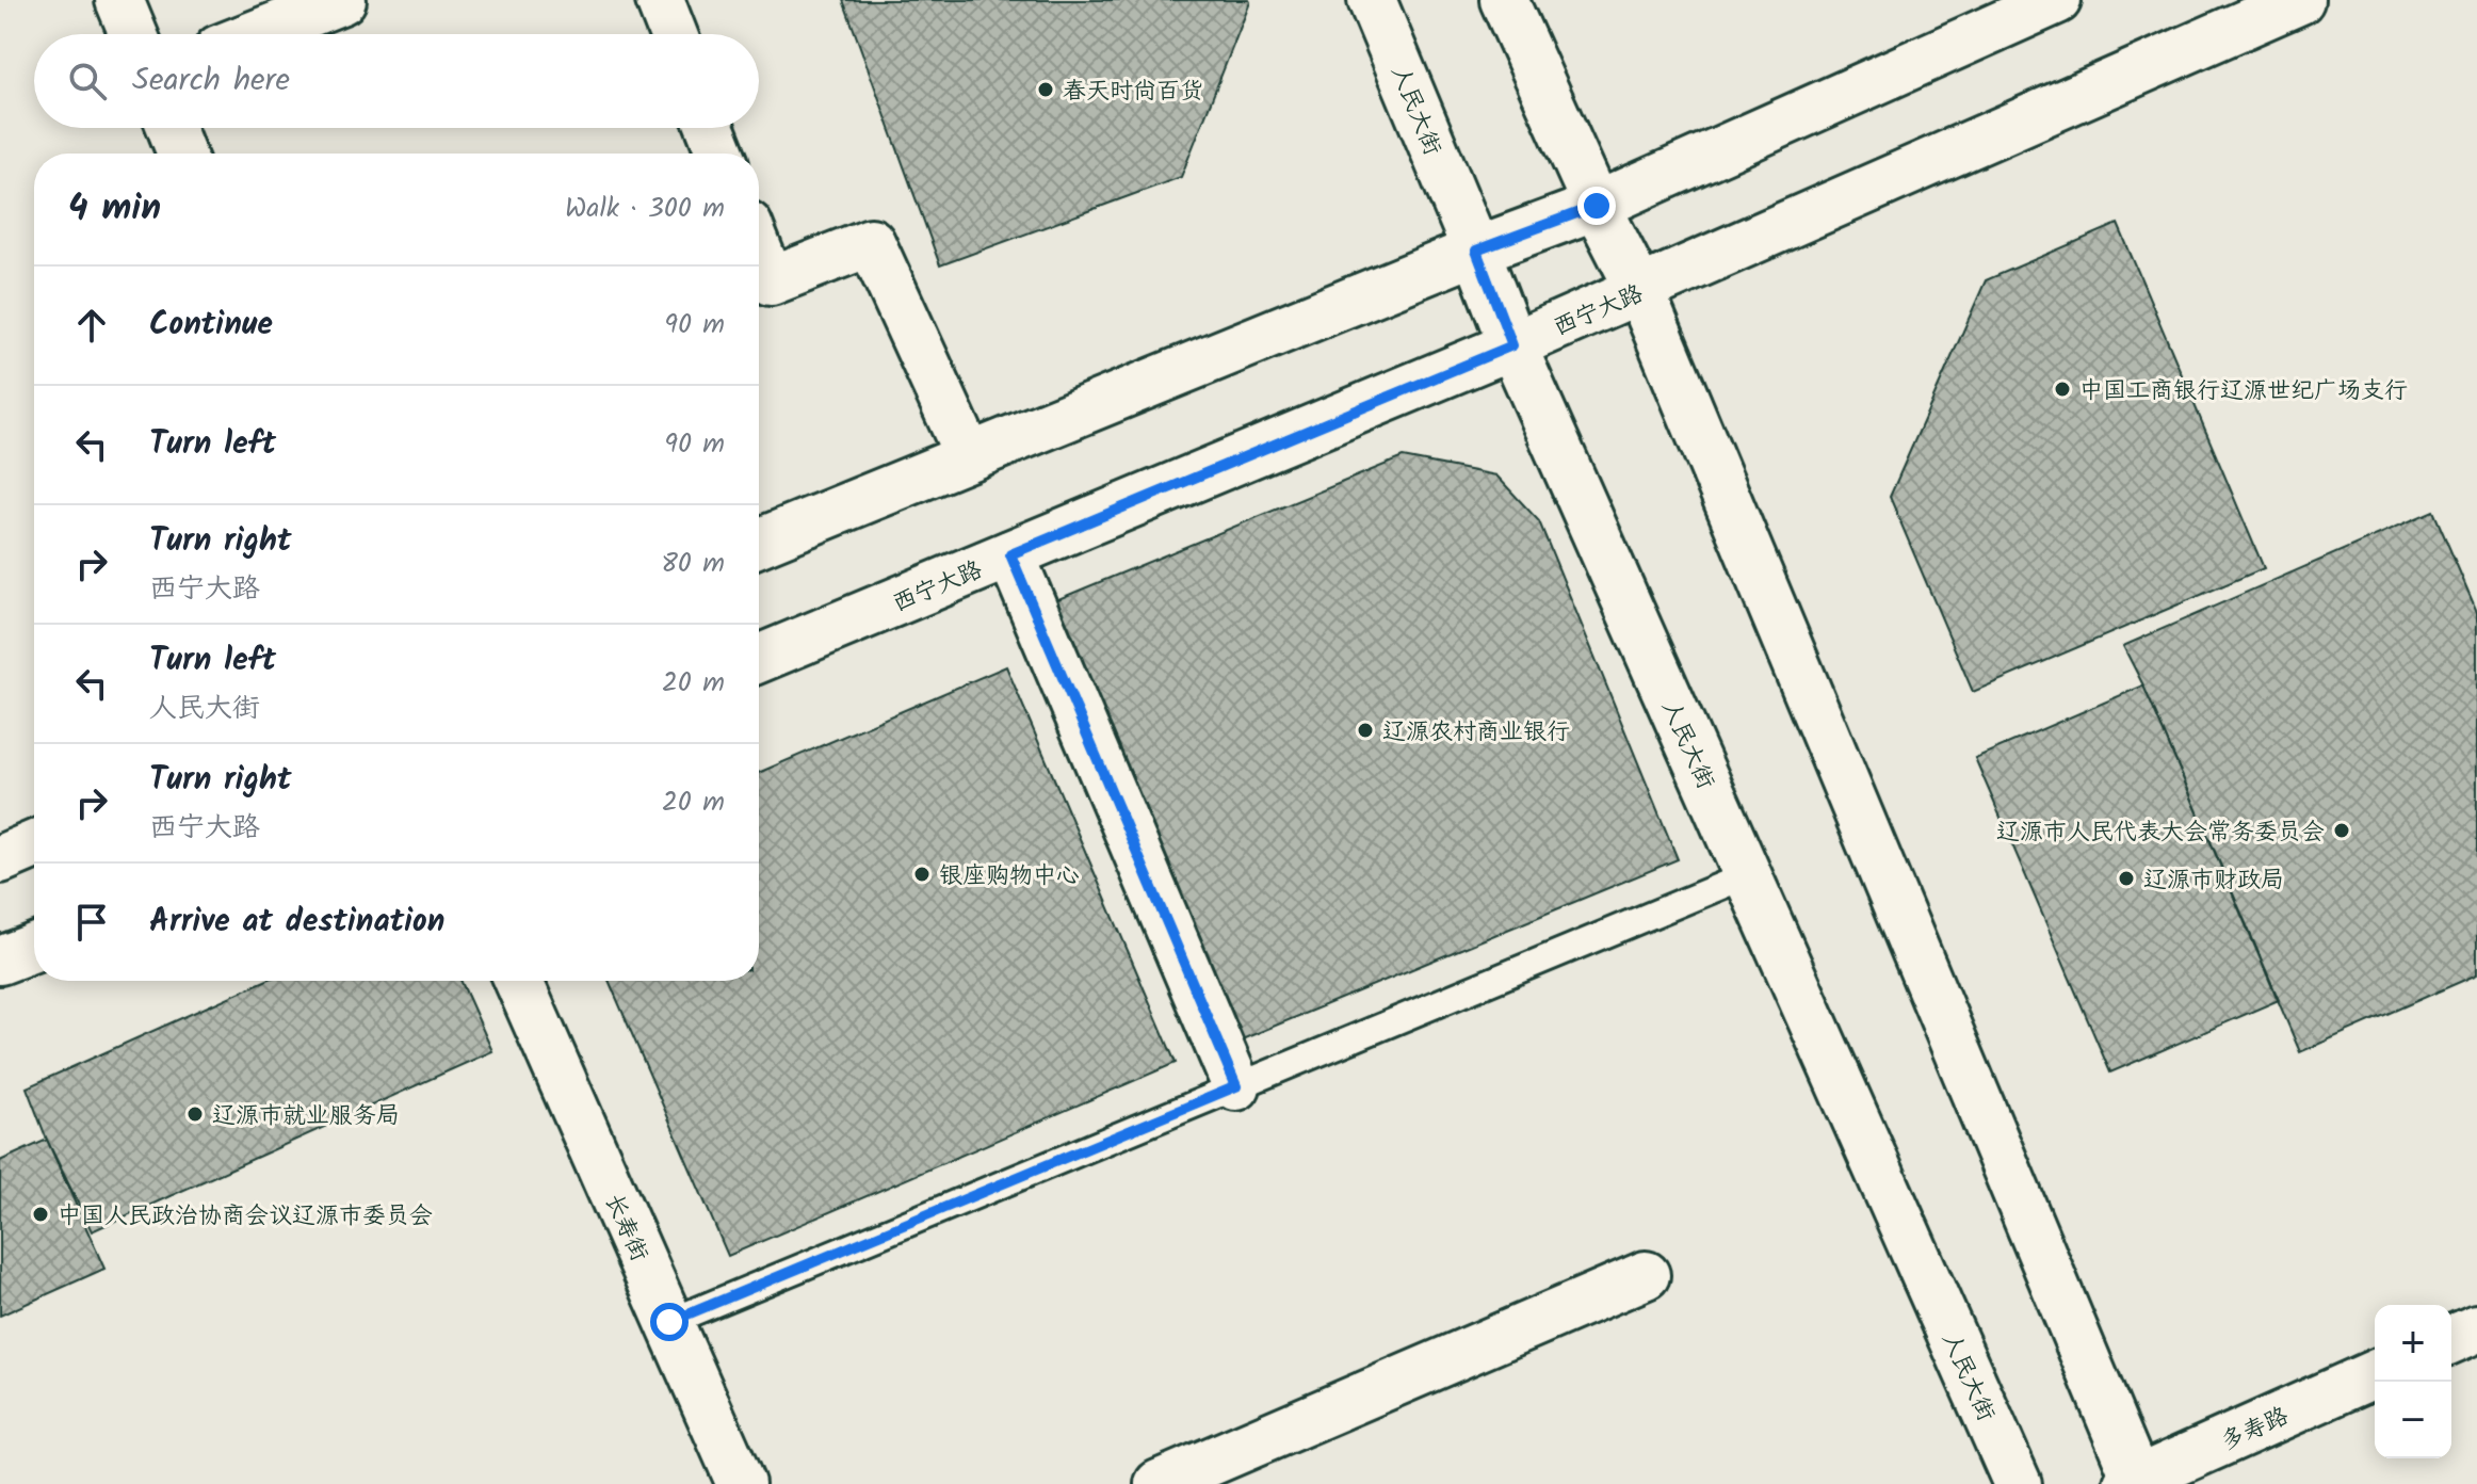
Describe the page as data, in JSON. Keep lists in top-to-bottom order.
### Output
{
  "streets": {
    "main road": [
      "人民大街",
      "西宁大路",
      "长寿街",
      "多寿路"
    ]
  },
  "crossings": [
    ["人民大街", "西宁大路"]
  ],
  "places": [
    "春天时尚百货",
    "中国工商银行辽源世纪广场支行",
    "辽源农村商业银行",
    "辽源市人民代表大会常务委员会",
    "银座购物中心",
    "辽源市财政局",
    "辽源市就业服务局",
    "中国人民政治协商会议辽源市委员会"
  ],
  "page": {
    "search": "Search here",
    "heading": ["4 min", "Walk · 300 m"],
    "list": [
      ["Continue", "90 m"],
      ["Turn left", "90 m"],
      ["Turn right", "西宁大路", "80 m"],
      ["Turn left", "人民大街", "20 m"],
      ["Turn right", "西宁大路", "20 m"],
      "Arrive at destination"
    ],
    "map_buttons": ["+", "−"]
  }
}
